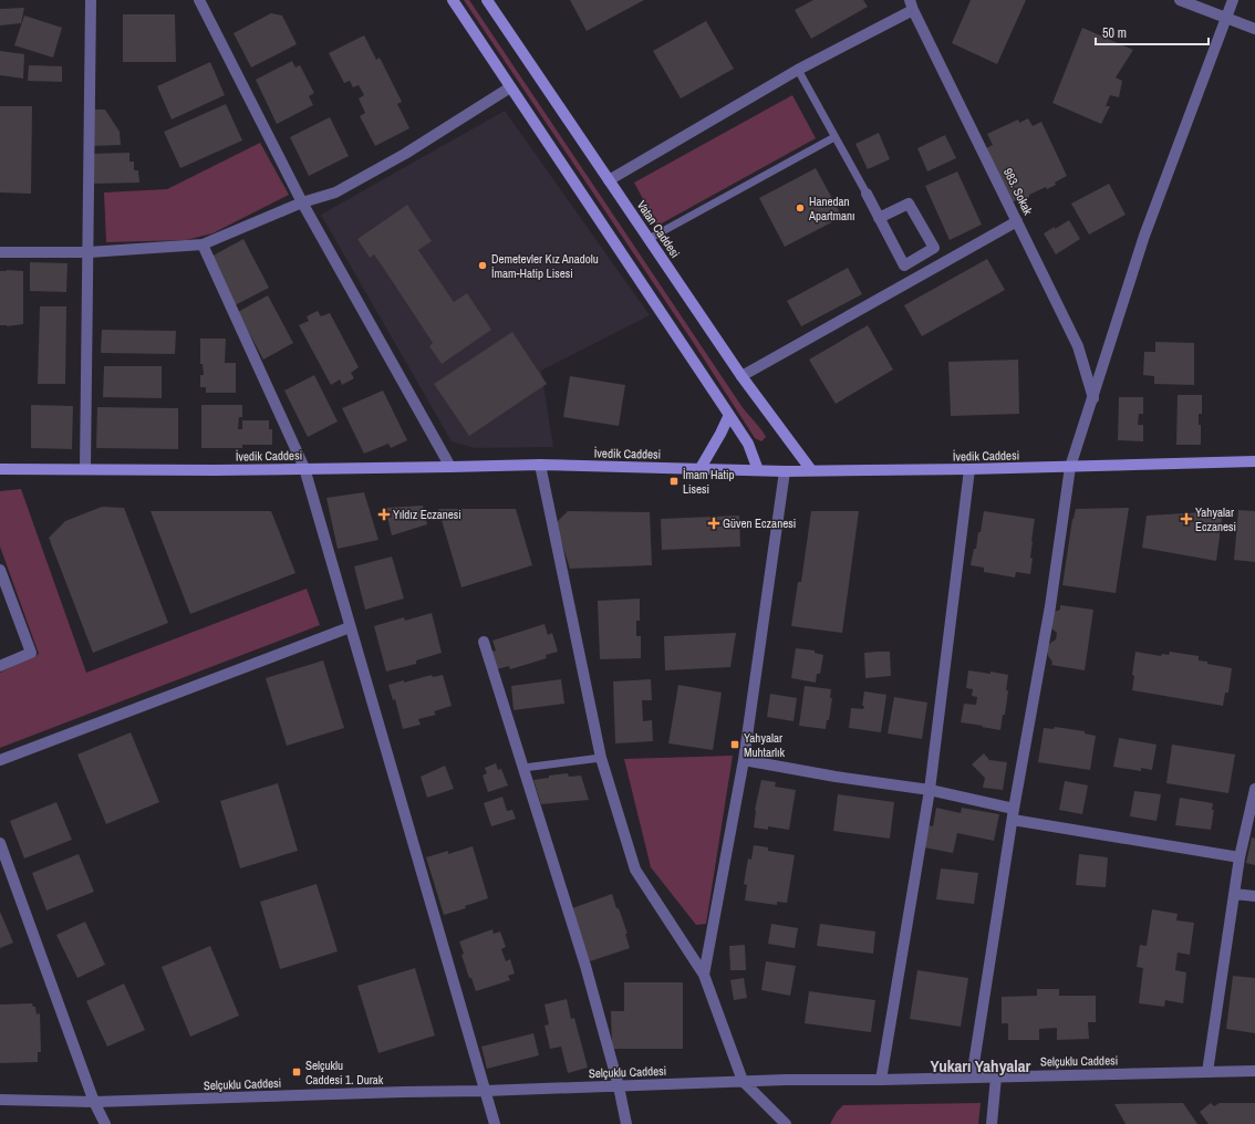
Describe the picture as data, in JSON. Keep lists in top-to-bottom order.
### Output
{
  "streets": {
    "main road": ["Vatan Caddesi", "İvedik Caddesi"],
    "street": ["983. Sokak", "Selçuklu Caddesi"]
  },
  "crossings": [
    ["Vatan Caddesi", "İvedik Caddesi"]
  ],
  "districts": ["Yukarı Yahyalar"],
  "places": {
    "other": ["Hanedan Apartmanı", "Demetevler Kız Anadolu İmam-Hatip Lisesi"],
    "transit": ["İmam Hatip Lisesi", "Yahyalar Muhtarlık", "Selçuklu Caddesi 1. Durak"],
    "health": ["Yıldız Eczanesi", "Yahyalar Eczanesi", "Güven Eczanesi"]
  },
  "scale_bar": "50 m"
}
